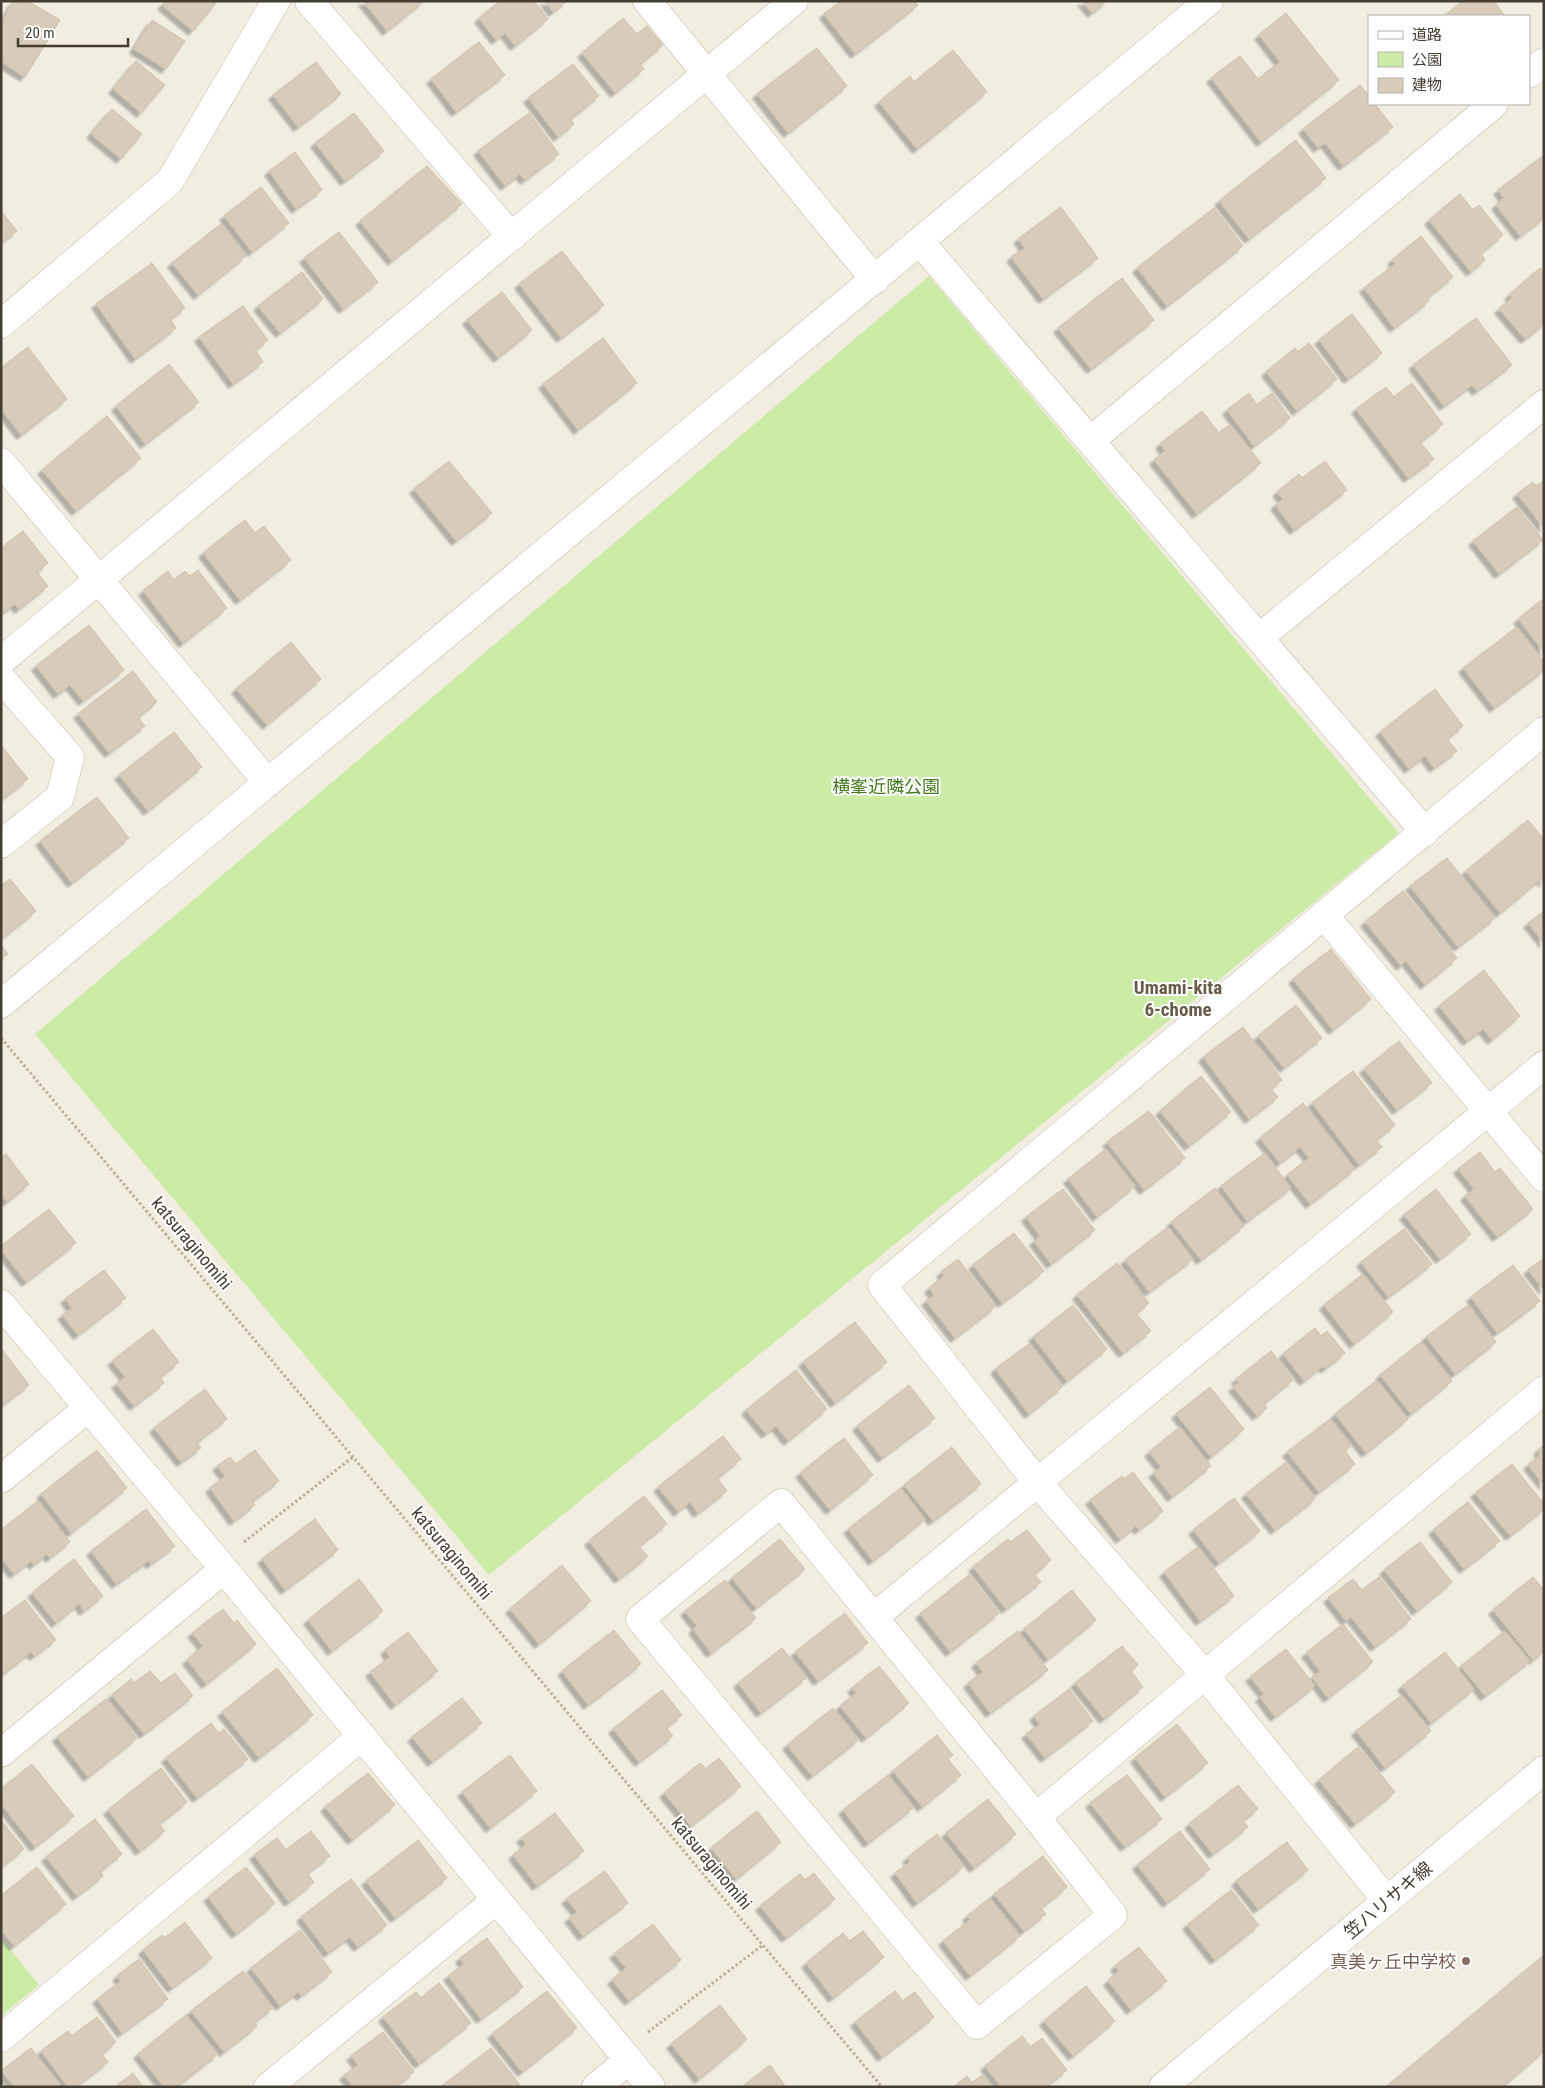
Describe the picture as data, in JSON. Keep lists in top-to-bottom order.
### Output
{
  "streets": {
    "street": ["笠ハリサキ線"],
    "path": ["katsuraginomihi"]
  },
  "districts": ["Umami-kita 6-chome"],
  "parks": ["横峯近隣公園"],
  "places": ["真美ヶ丘中学校"],
  "legend": ["道路", "公園", "建物"],
  "scale_bar": "20 m"
}
